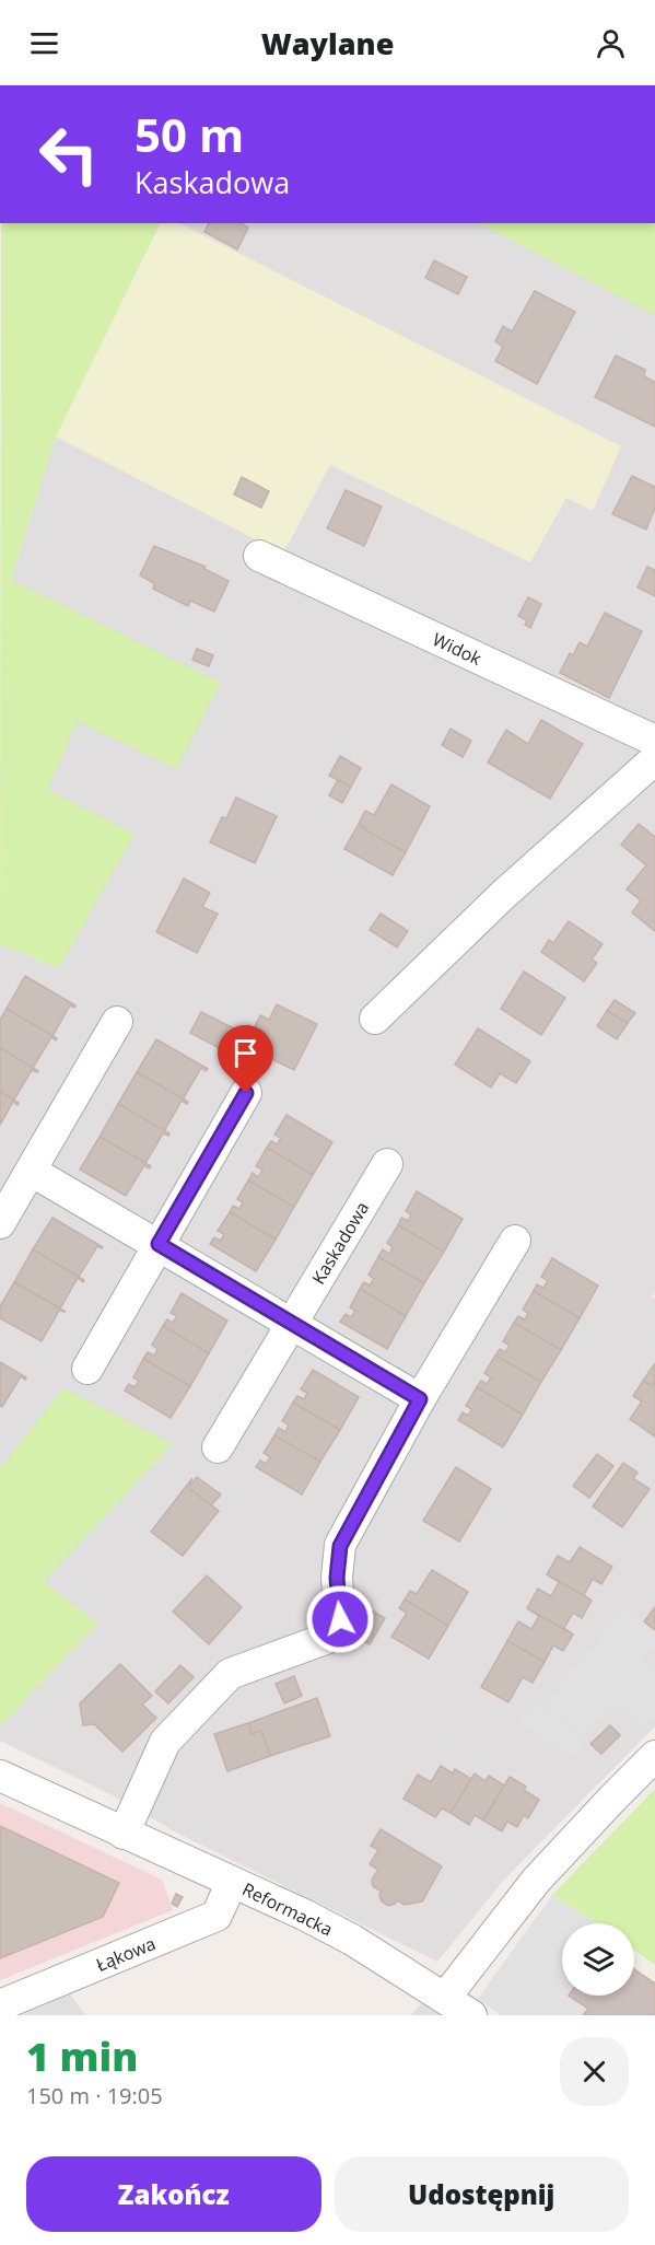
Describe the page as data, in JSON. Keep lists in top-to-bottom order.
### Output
{
  "streets": {
    "street": [
      "Widok",
      "Kaskadowa",
      "Reformacka",
      "Łąkowa"
    ]
  },
  "crossings": [
    ["Reformacka", "Łąkowa"]
  ],
  "page": {
    "header": "Waylane",
    "turn": ["50 m", "Kaskadowa"],
    "heading": ["1 min", "150 m · 19:05"],
    "buttons": ["Zakończ", "Udostępnij"]
  }
}
